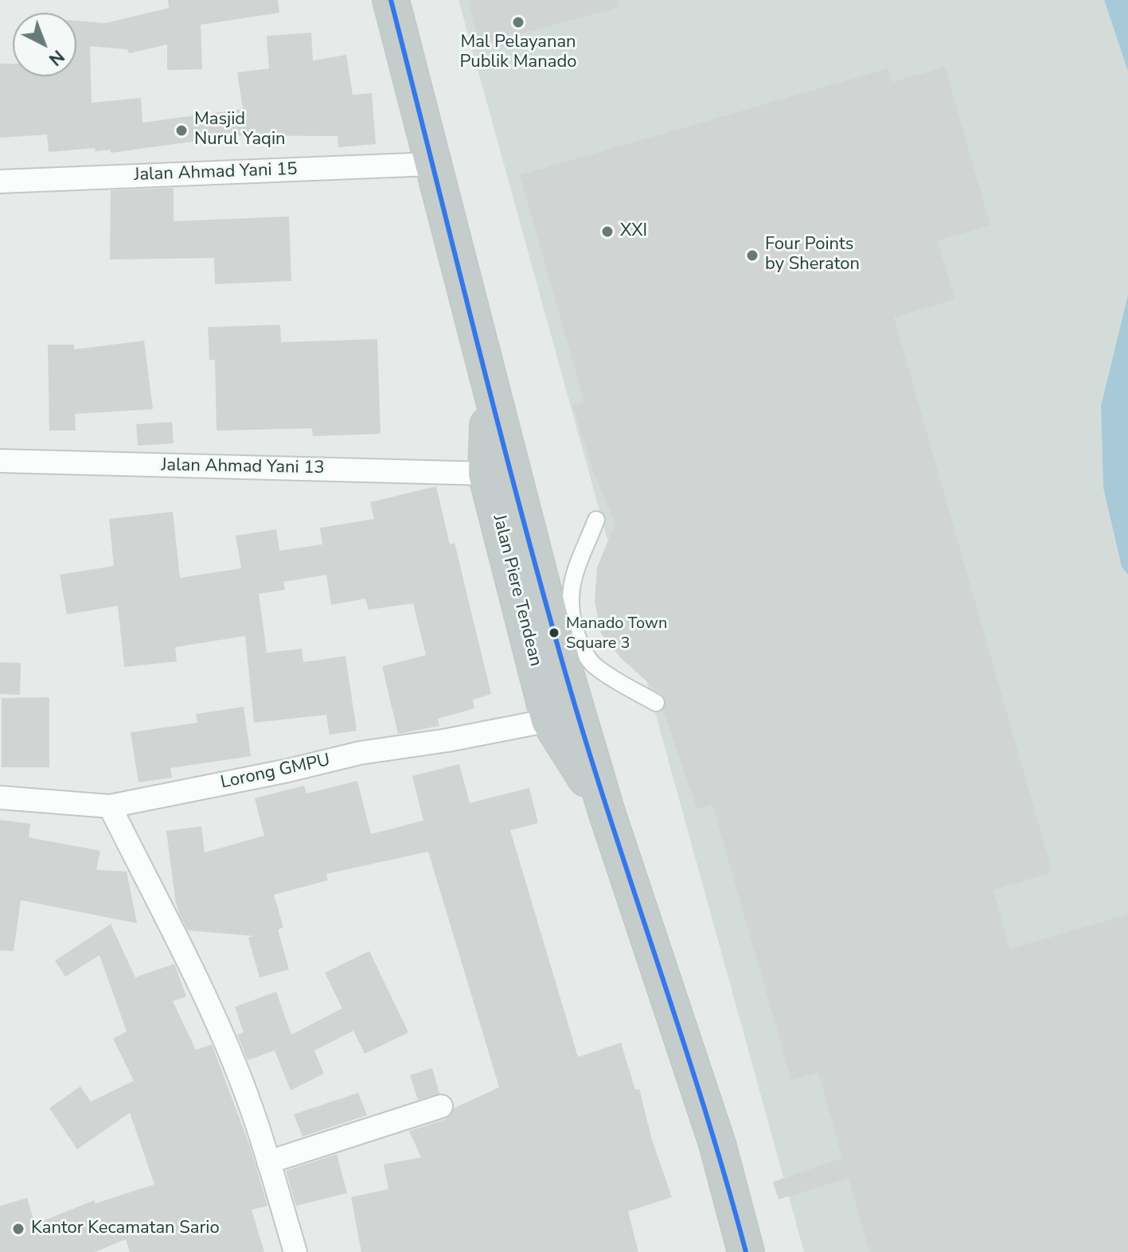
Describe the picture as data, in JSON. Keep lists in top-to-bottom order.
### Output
{
  "streets": {
    "highway": ["Jalan Piere Tendean"],
    "street": ["Jalan Ahmad Yani 15", "Jalan Ahmad Yani 13", "Lorong GMPU"]
  },
  "crossings": [
    ["Jalan Ahmad Yani 15", "Jalan Piere Tendean"],
    ["Jalan Ahmad Yani 13", "Jalan Piere Tendean"],
    ["Jalan Piere Tendean", "Lorong GMPU"]
  ],
  "places": [
    "Mal Pelayanan Publik Manado",
    "Masjid Nurul Yaqin",
    "XXI",
    "Four Points by Sheraton",
    "Manado Town Square 3",
    "Kantor Kecamatan Sario"
  ],
  "north": "bottom right"
}
